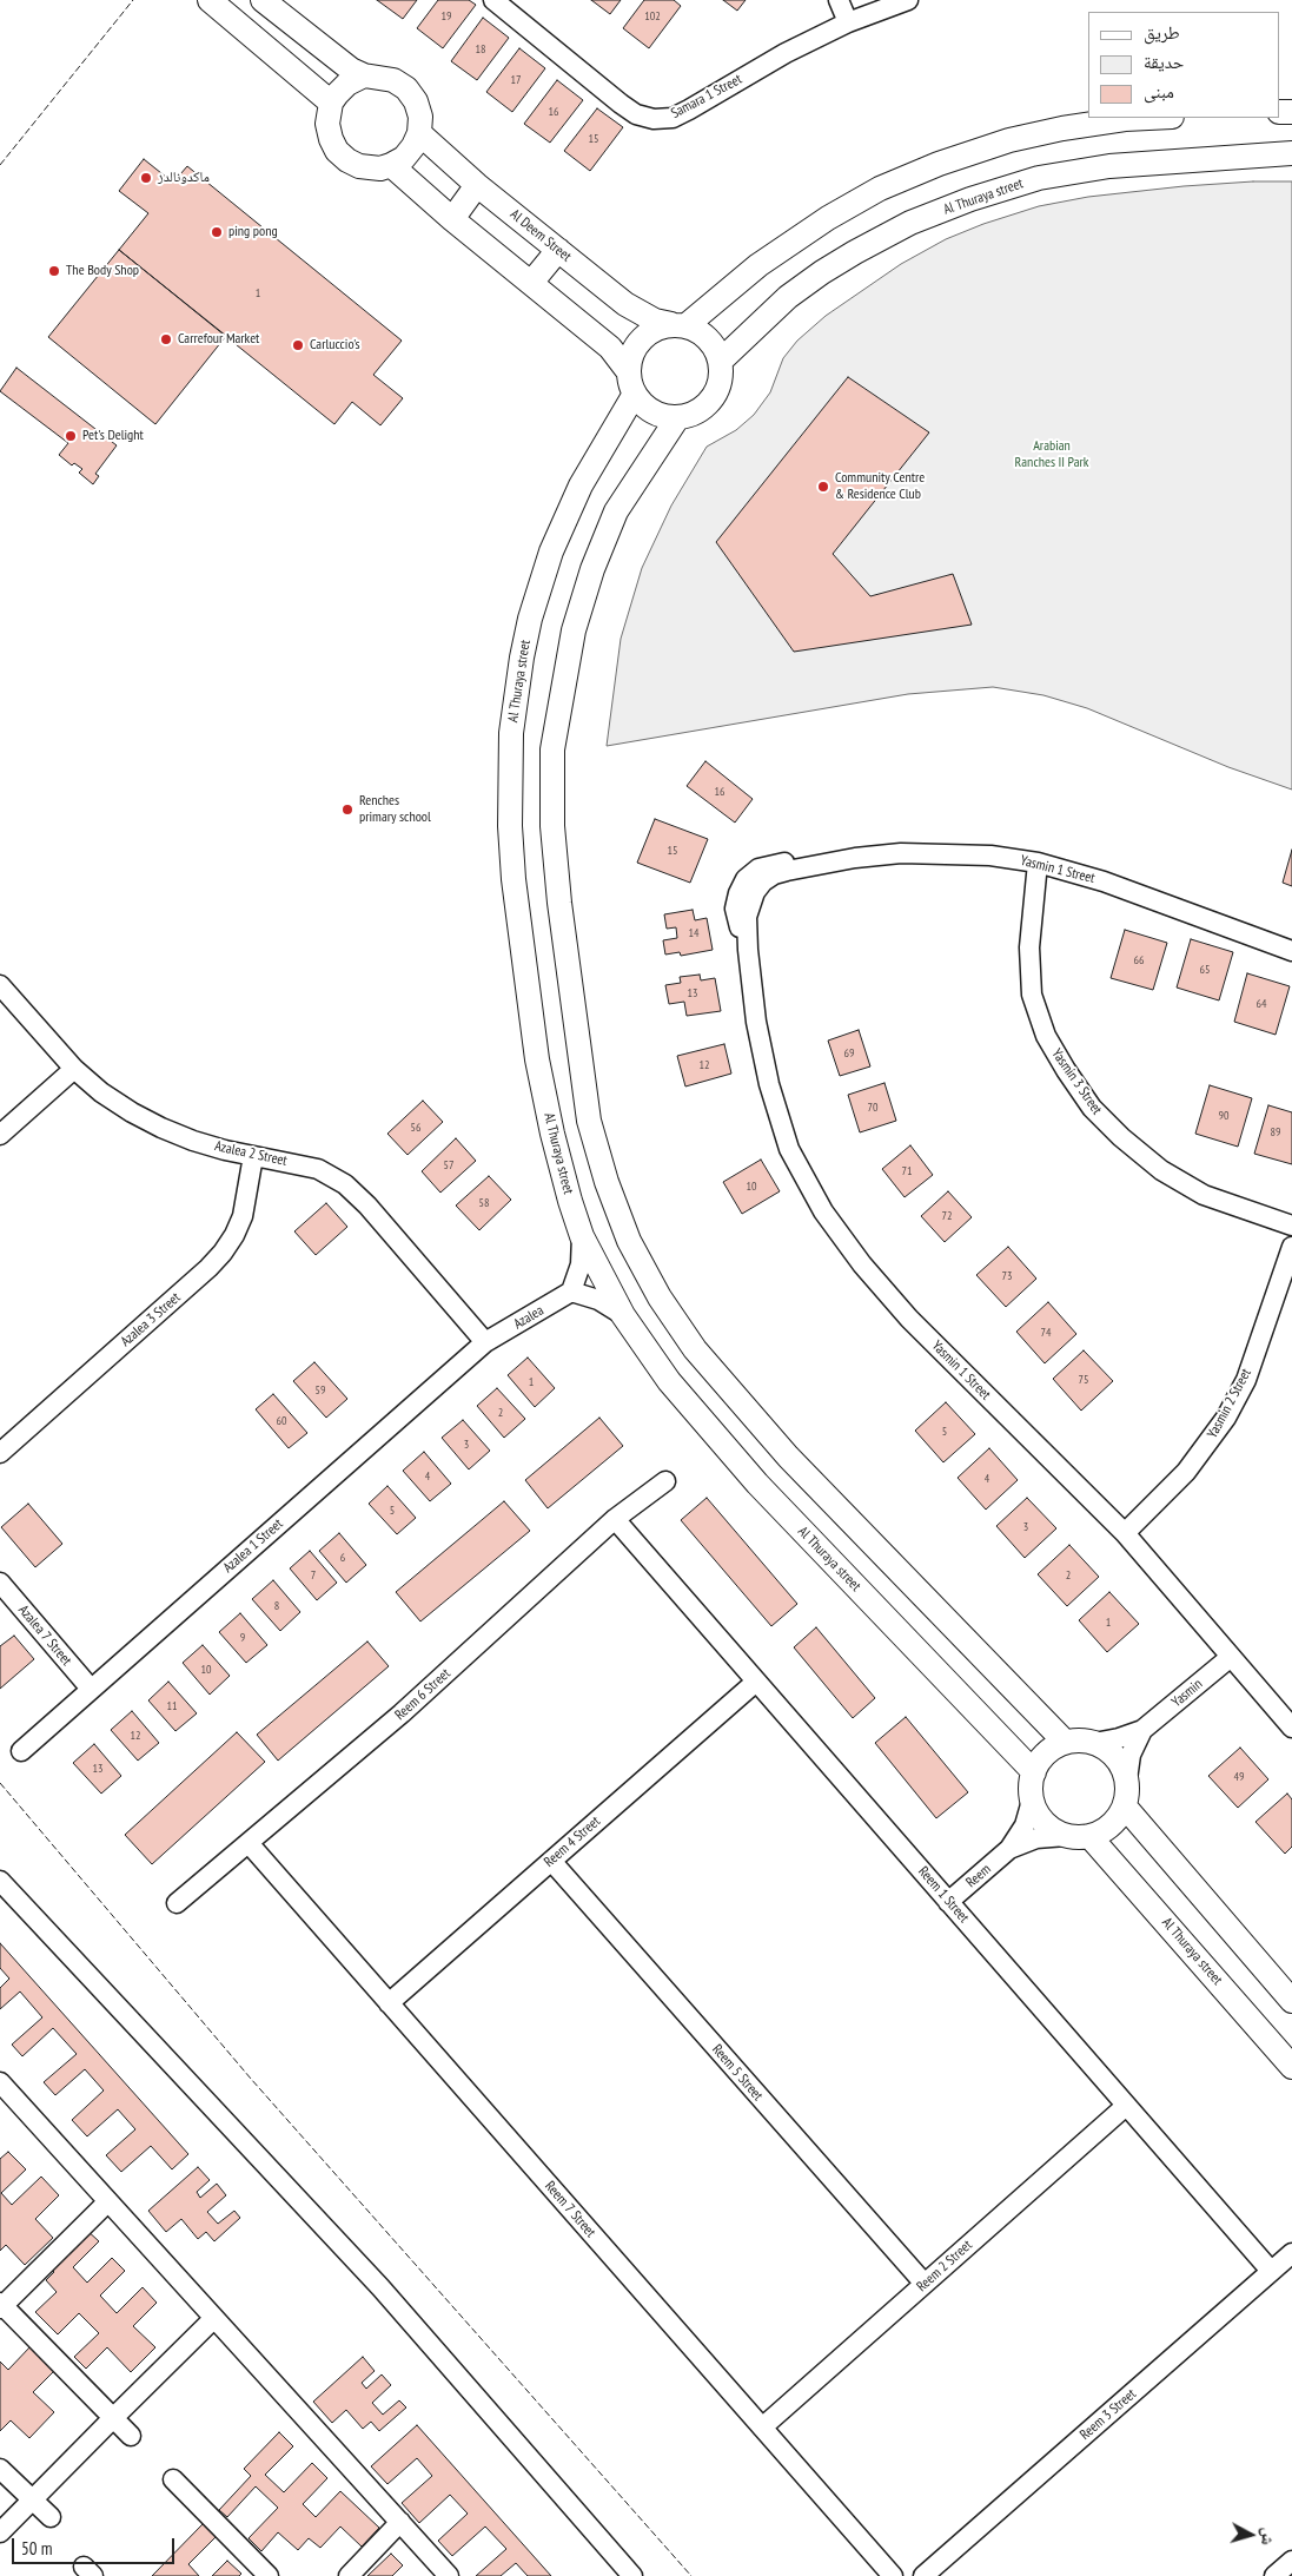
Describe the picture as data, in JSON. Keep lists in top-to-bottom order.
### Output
{
  "streets": {
    "street": [
      "Samara 1 Street",
      "Al Thuraya street",
      "Al Deem Street",
      "Yasmin 1 Street",
      "Yasmin 3 Street",
      "Azalea 2 Street",
      "Azalea",
      "Azalea 3 Street",
      "Yasmin 2 Street",
      "Azalea 1 Street",
      "Azalea 7 Street",
      "Yasmin",
      "Reem 6 Street",
      "Reem 4 Street",
      "Reem",
      "Reem 1 Street",
      "Reem 5 Street",
      "Reem 7 Street",
      "Reem 2 Street",
      "Reem 3 Street"
    ]
  },
  "crossings": [
    ["Al Thuraya street", "Al Deem Street"],
    ["Al Thuraya street", "Yasmin"],
    ["Al Thuraya street", "Reem"],
    ["Yasmin 1 Street", "Yasmin 3 Street"],
    ["Yasmin 1 Street", "Yasmin 2 Street"],
    ["Yasmin 1 Street", "Yasmin"],
    ["Azalea 2 Street", "Azalea"],
    ["Azalea 2 Street", "Azalea 3 Street"],
    ["Azalea 2 Street", "Azalea 1 Street"],
    ["Azalea", "Azalea 1 Street"],
    ["Azalea 1 Street", "Azalea 7 Street"],
    ["Yasmin", "Reem"],
    ["Reem 6 Street", "Reem 1 Street"],
    ["Reem 6 Street", "Reem 7 Street"],
    ["Reem 4 Street", "Reem 1 Street"],
    ["Reem 4 Street", "Reem 5 Street"],
    ["Reem 4 Street", "Reem 7 Street"],
    ["Reem", "Reem 1 Street"],
    ["Reem 1 Street", "Reem 2 Street"],
    ["Reem 1 Street", "Reem 3 Street"],
    ["Reem 5 Street", "Reem 2 Street"],
    ["Reem 7 Street", "Reem 2 Street"]
  ],
  "parks": ["Arabian Ranches II Park"],
  "places": [
    "ماكدونالدز",
    "ping pong",
    "The Body Shop",
    "Carrefour Market",
    "Carluccio's",
    "Pet's Delight",
    "Community Centre & Residence Club",
    "Renches primary school"
  ],
  "house_numbers": [
    "19",
    "102",
    "18",
    "17",
    "16",
    "15",
    "1",
    "16",
    "15",
    "14",
    "66",
    "65",
    "13",
    "64",
    "69",
    "12",
    "70",
    "90",
    "56",
    "89",
    "57",
    "71",
    "10",
    "58",
    "72",
    "73",
    "74",
    "75",
    "1",
    "59",
    "2",
    "60",
    "5",
    "3",
    "4",
    "4",
    "5",
    "3",
    "6",
    "7",
    "2",
    "8",
    "1",
    "9",
    "10",
    "11",
    "12",
    "13",
    "49"
  ],
  "legend": ["طريق", "حديقة", "مبنى"],
  "scale_bar": "50 m",
  "north": "right"
}
